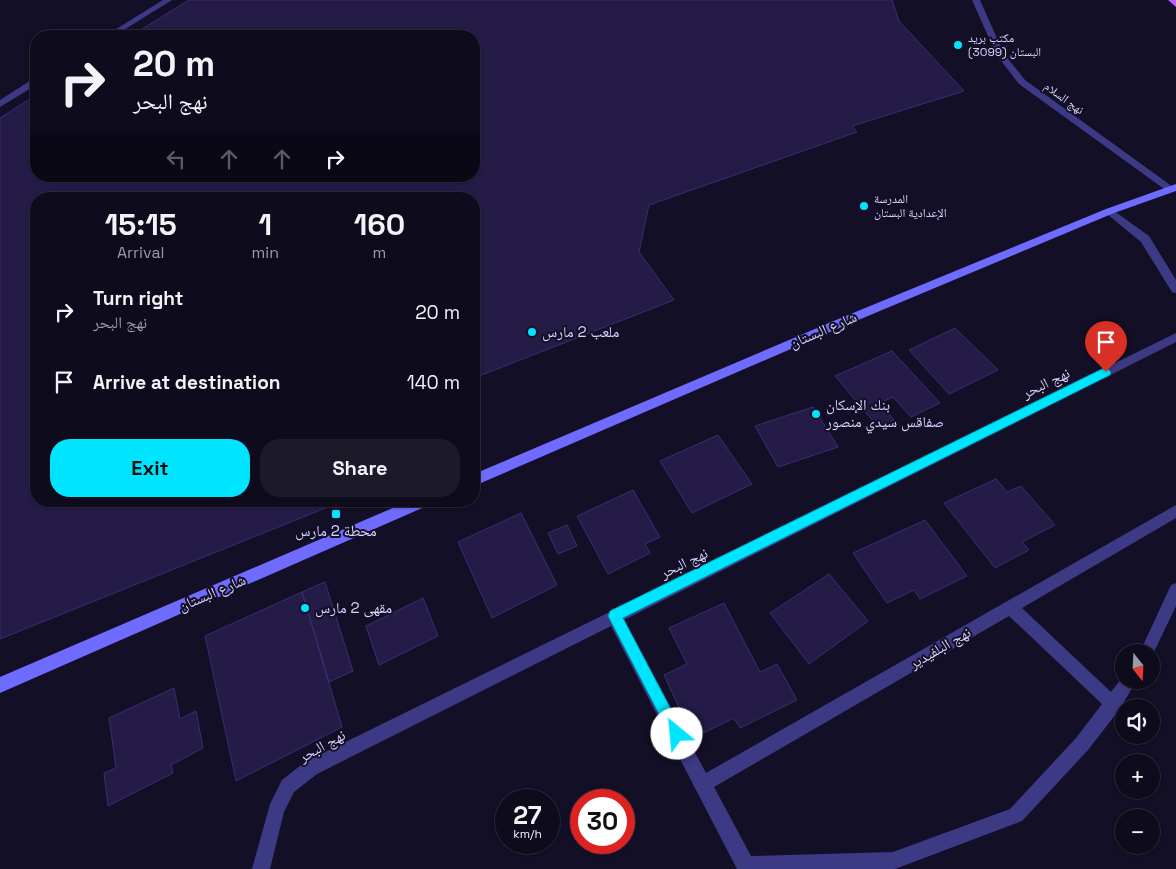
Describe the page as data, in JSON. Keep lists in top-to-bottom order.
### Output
{
  "streets": {
    "main road": ["شارع البستان"],
    "street": ["نهج السلام", "نهج البحر", "نهج البلفيدير"]
  },
  "crossings": [
    ["نهج السلام", "شارع البستان"]
  ],
  "places": {
    "other": [
      "مكتب بريد البستان (3099)",
      "المدرسة الإعدادية البستان",
      "ملعب 2 مارس",
      "بنك الإسكان صفاقس سيدي منصور",
      "مقهى 2 مارس"
    ],
    "transit": ["محطة 2 مارس"]
  },
  "north": "bottom",
  "page": {
    "turn": ["20 m", "نهج البحر"],
    "eta": [
      "15:15",
      "Arrival",
      "1",
      "min",
      "160",
      "m"
    ],
    "list": [
      {
        "name": "Turn right",
        "note": "نهج البحر",
        "value": "20 m"
      },
      {
        "name": "Arrive at destination",
        "value": "140 m"
      }
    ],
    "buttons": ["Exit", "Share"],
    "map_buttons": ["+", "−"],
    "speed": "27 km/h",
    "limit": "30"
  }
}
